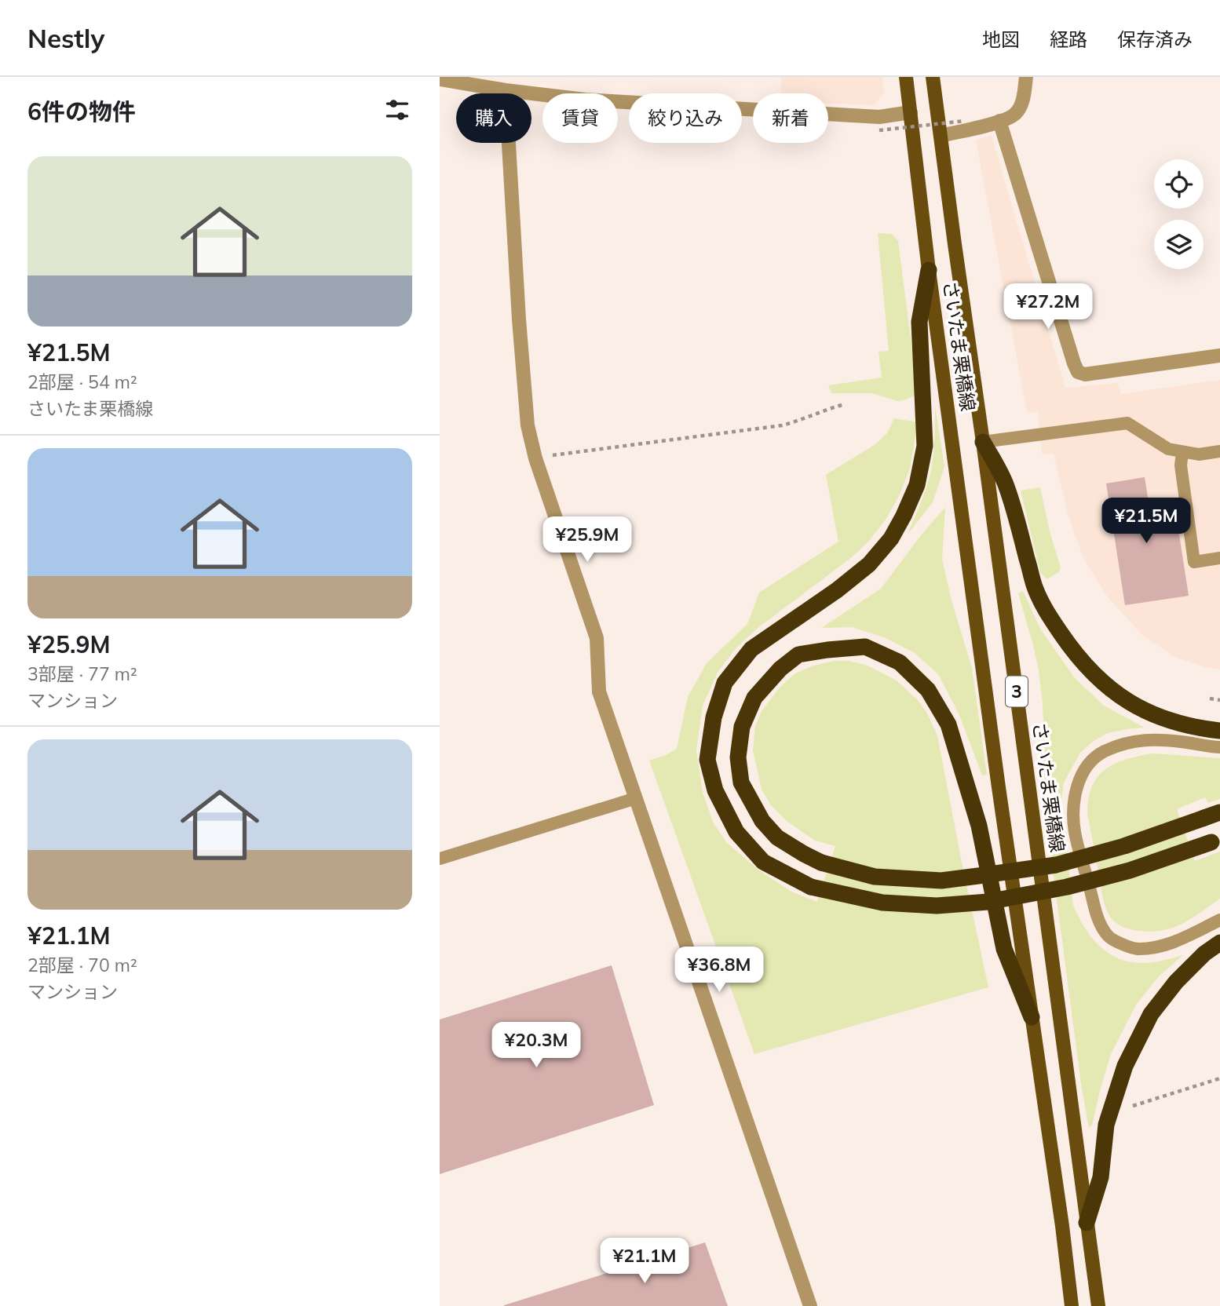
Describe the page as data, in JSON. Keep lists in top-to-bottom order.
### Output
{
  "streets": {
    "main road": ["さいたま栗橋線", "3"]
  },
  "page": {
    "header": "Nestly",
    "nav": ["地図", "経路", "保存済み"],
    "heading": "6件の物件",
    "chip": [
      "購入",
      "賃貸",
      "絞り込み",
      "新着"
    ],
    "list": [
      {
        "name": "¥21.5M",
        "note": "2部屋 · 54 m² · さいたま栗橋線"
      },
      {
        "name": "¥25.9M",
        "note": "3部屋 · 77 m² · マンション"
      },
      {
        "name": "¥21.1M",
        "note": "2部屋 · 70 m² · マンション"
      }
    ],
    "price": [
      "¥27.2M",
      "¥21.5M",
      "¥25.9M",
      "¥36.8M",
      "¥20.3M",
      "¥21.1M"
    ]
  }
}
